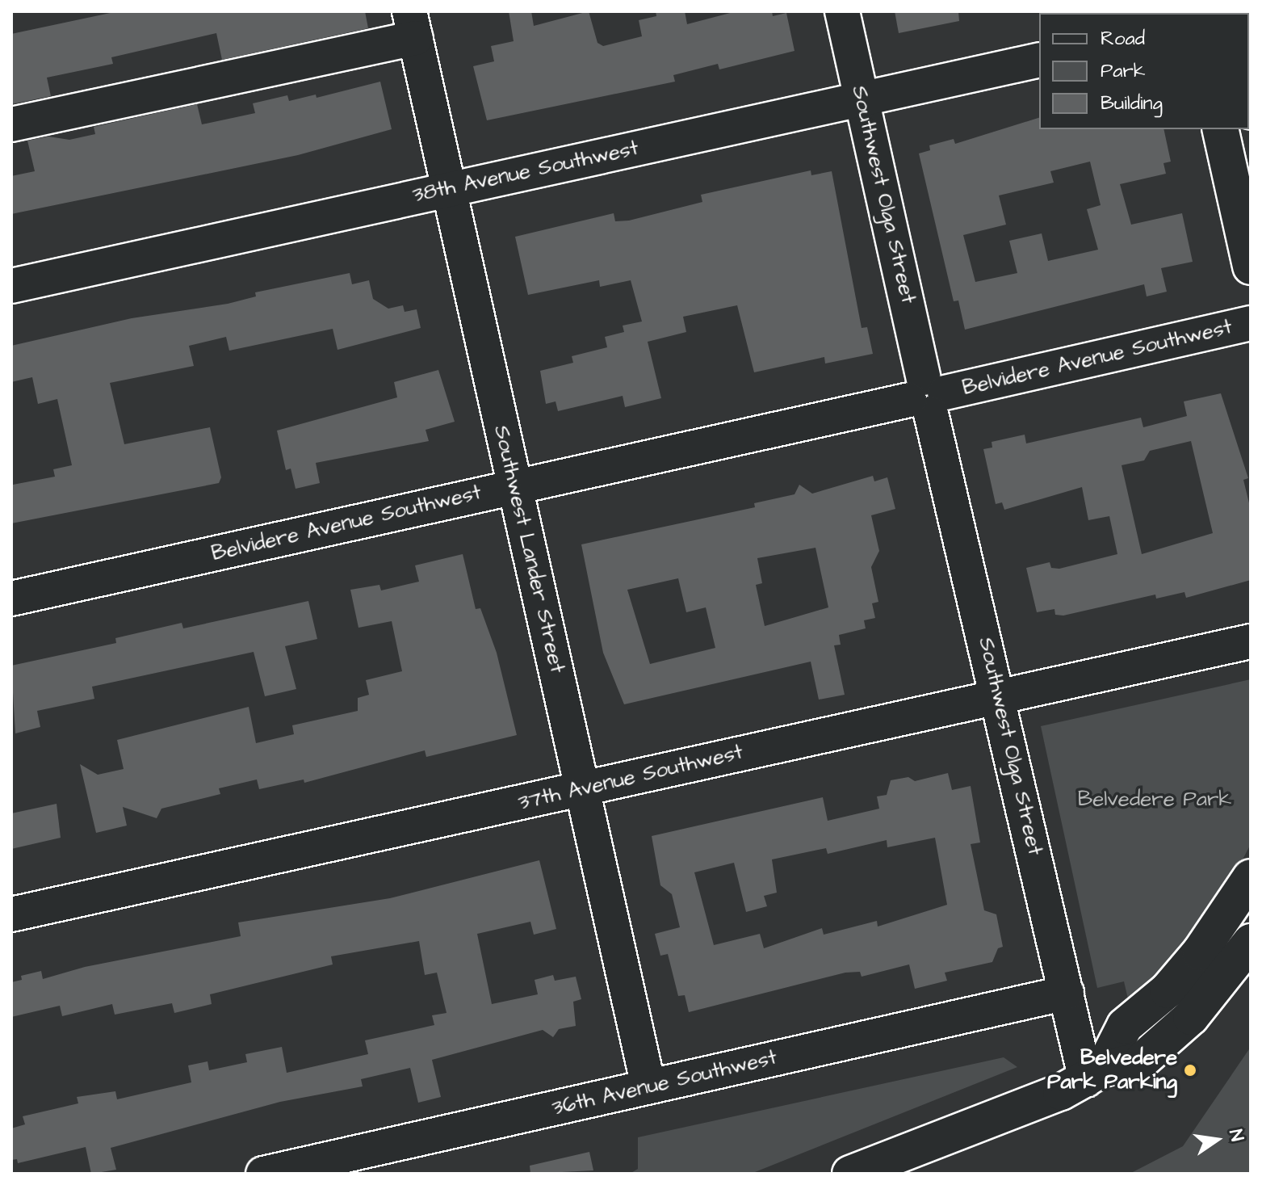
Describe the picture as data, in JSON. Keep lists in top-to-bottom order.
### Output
{
  "streets": {
    "street": [
      "38th Avenue Southwest",
      "Southwest Olga Street",
      "Belvidere Avenue Southwest",
      "Southwest Lander Street",
      "37th Avenue Southwest",
      "36th Avenue Southwest"
    ]
  },
  "crossings": [
    ["38th Avenue Southwest", "Southwest Olga Street"],
    ["38th Avenue Southwest", "Southwest Lander Street"],
    ["Southwest Olga Street", "Belvidere Avenue Southwest"],
    ["Southwest Olga Street", "37th Avenue Southwest"],
    ["Southwest Olga Street", "36th Avenue Southwest"],
    ["Belvidere Avenue Southwest", "Southwest Lander Street"],
    ["Southwest Lander Street", "37th Avenue Southwest"],
    ["Southwest Lander Street", "36th Avenue Southwest"]
  ],
  "parks": ["Belvedere Park"],
  "places": ["Belvedere Park Parking"],
  "legend": ["Road", "Park", "Building"],
  "north": "right"
}
